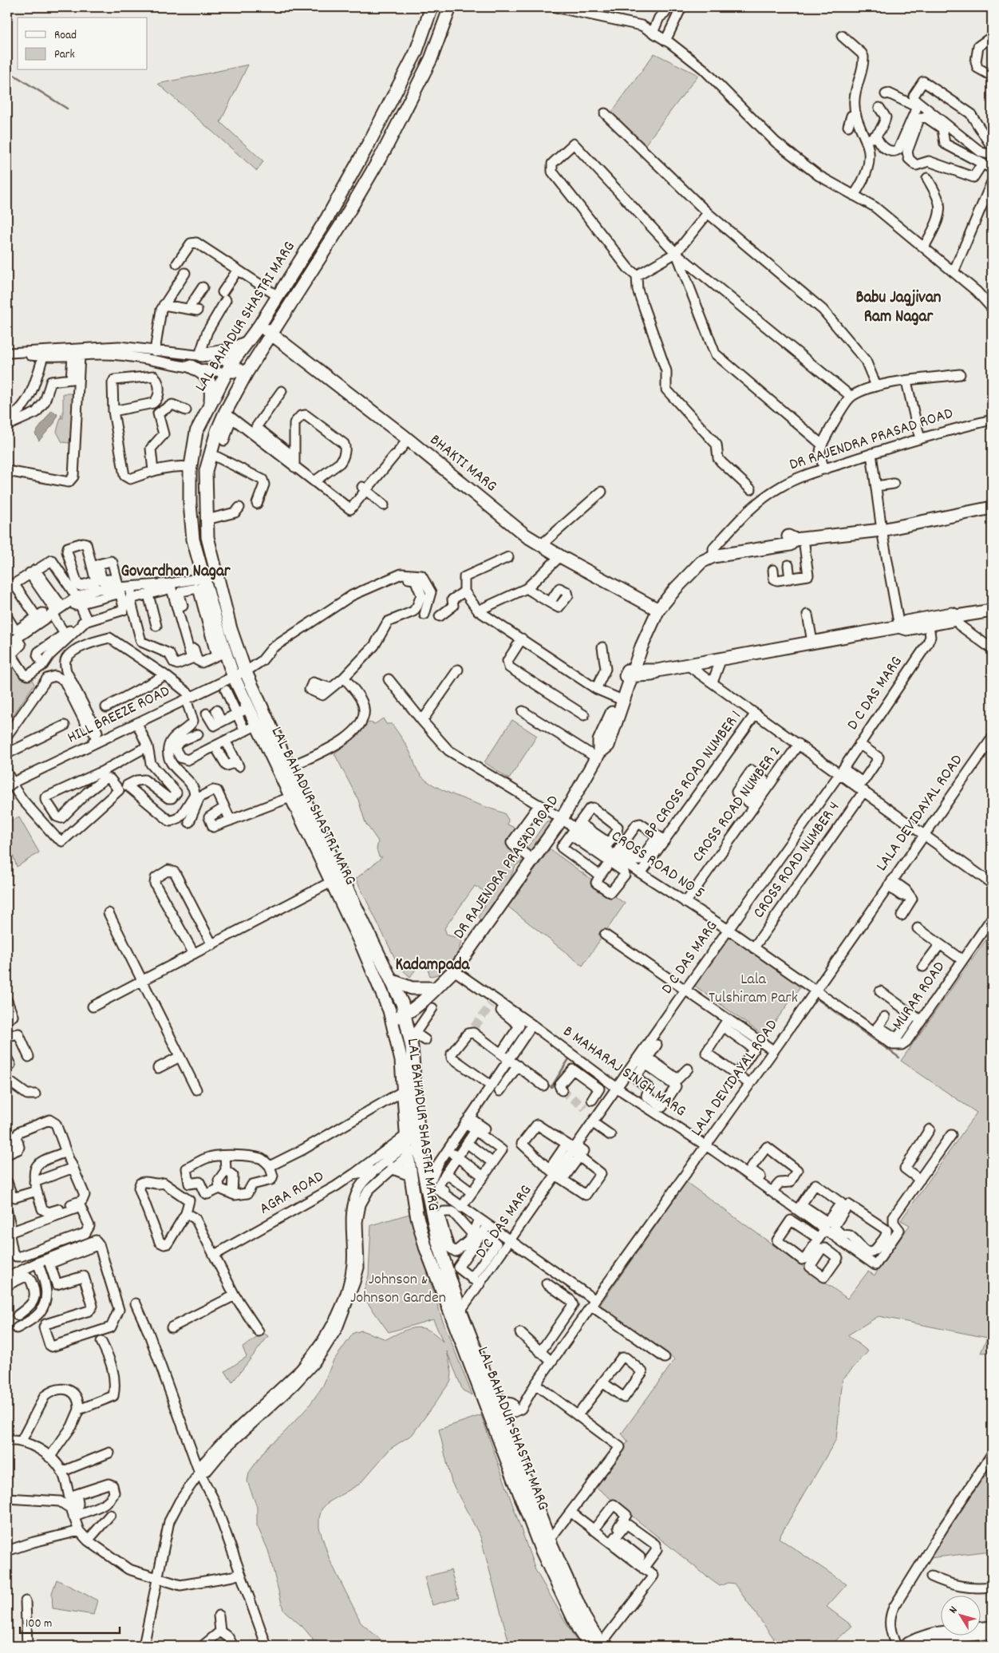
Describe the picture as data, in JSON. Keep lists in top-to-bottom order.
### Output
{
  "streets": {
    "main road": ["LAL BAHADUR SHASTRI MARG", "DR RAJENDRA PRASAD ROAD", "BHAKTI MARG"],
    "street": [
      "D C DAS MARG",
      "HILL BREEZE ROAD",
      "BP CROSS ROAD NUMBER 1",
      "CROSS ROAD NUMBER 2",
      "LALA DEVIDAYAL ROAD",
      "CROSS ROAD NUMBER 4",
      "CROSS ROAD NO 5",
      "MURAR ROAD",
      "B MAHARAJ SINGH MARG",
      "AGRA ROAD"
    ]
  },
  "crossings": [
    ["LAL BAHADUR SHASTRI MARG", "DR RAJENDRA PRASAD ROAD"],
    ["LAL BAHADUR SHASTRI MARG", "BHAKTI MARG"],
    ["LAL BAHADUR SHASTRI MARG", "D C DAS MARG"],
    ["LAL BAHADUR SHASTRI MARG", "HILL BREEZE ROAD"],
    ["LAL BAHADUR SHASTRI MARG", "LALA DEVIDAYAL ROAD"],
    ["DR RAJENDRA PRASAD ROAD", "BHAKTI MARG"],
    ["DR RAJENDRA PRASAD ROAD", "CROSS ROAD NO 5"],
    ["DR RAJENDRA PRASAD ROAD", "B MAHARAJ SINGH MARG"],
    ["D C DAS MARG", "CROSS ROAD NO 5"],
    ["D C DAS MARG", "B MAHARAJ SINGH MARG"],
    ["BP CROSS ROAD NUMBER 1", "CROSS ROAD NO 5"],
    ["CROSS ROAD NUMBER 2", "CROSS ROAD NO 5"],
    ["LALA DEVIDAYAL ROAD", "CROSS ROAD NO 5"],
    ["LALA DEVIDAYAL ROAD", "MURAR ROAD"],
    ["LALA DEVIDAYAL ROAD", "B MAHARAJ SINGH MARG"],
    ["CROSS ROAD NUMBER 4", "CROSS ROAD NO 5"],
    ["CROSS ROAD NO 5", "MURAR ROAD"]
  ],
  "districts": ["Babu Jagjivan Ram Nagar", "Govardhan Nagar", "Kadampada"],
  "parks": ["Lala Tulshiram Park", "Johnson & Johnson Garden"],
  "legend": ["Road", "Park"],
  "scale_bar": "100 m",
  "north": "top left"
}
